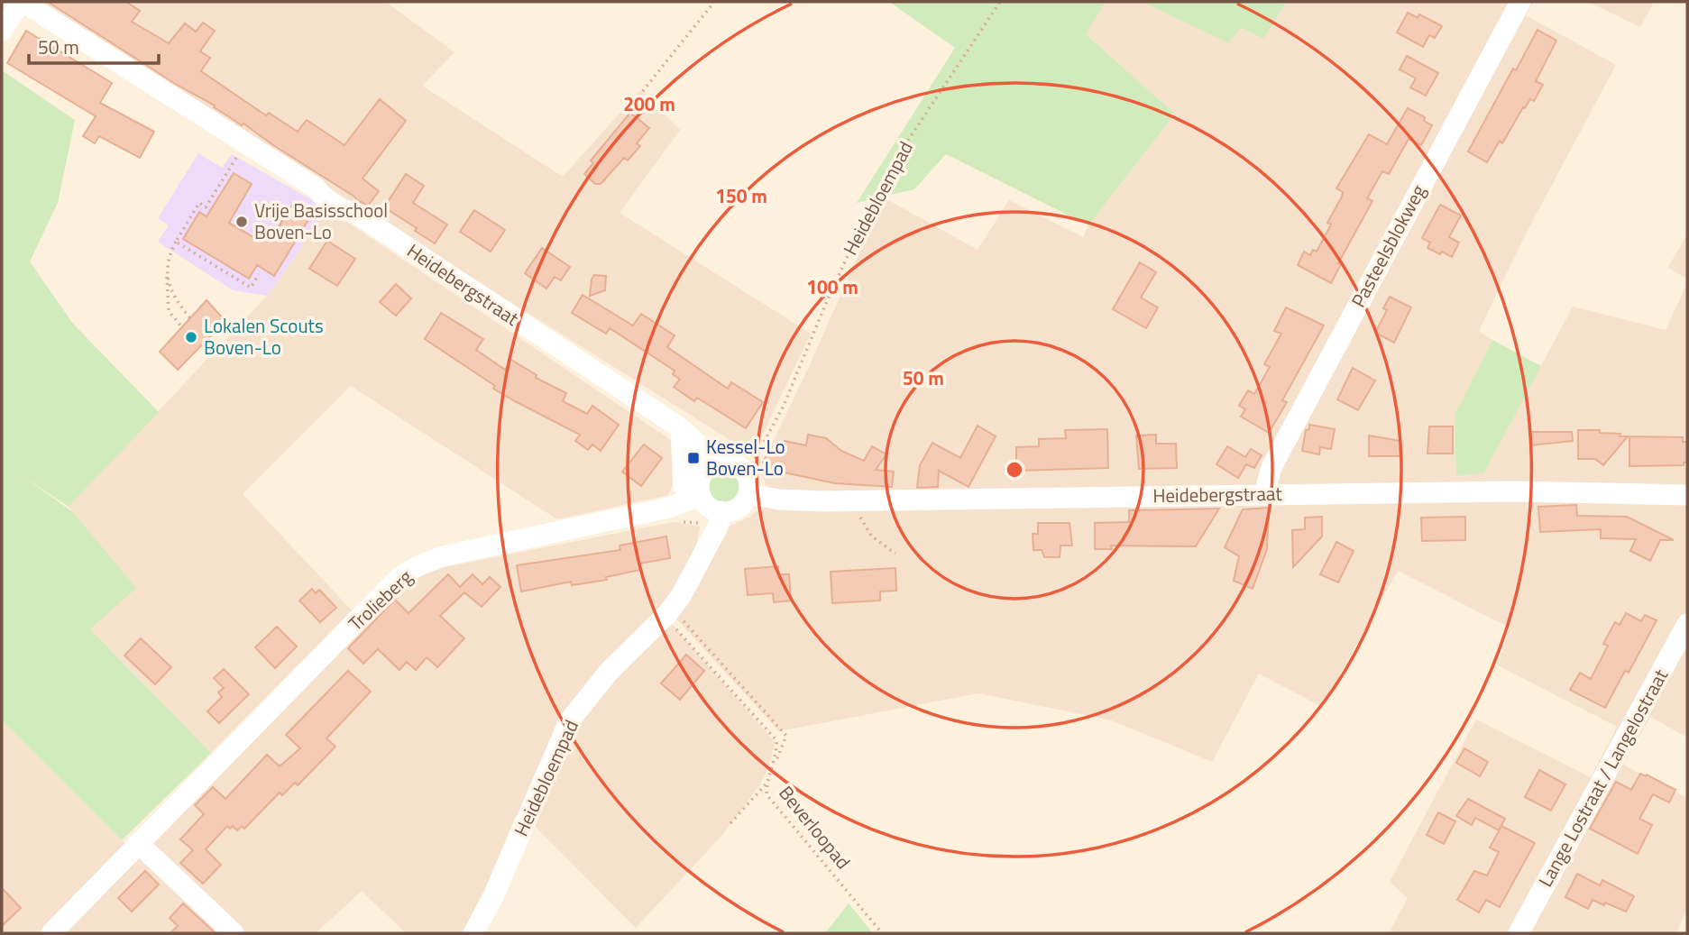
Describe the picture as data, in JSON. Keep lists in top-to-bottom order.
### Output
{
  "streets": {
    "street": [
      "Heidebloempad",
      "Pasteelsblokweg",
      "Heidebergstraat",
      "Trolieberg",
      "Lange Lostraat / Langelostraat"
    ],
    "path": ["Beverloopad"]
  },
  "crossings": [
    ["Heidebloempad", "Heidebergstraat"],
    ["Heidebloempad", "Trolieberg"],
    ["Heidebloempad", "Beverloopad"],
    ["Pasteelsblokweg", "Heidebergstraat"],
    ["Heidebergstraat", "Trolieberg"]
  ],
  "places": {
    "other": ["Vrije Basisschool Boven-Lo", "Lokalen Scouts Boven-Lo"],
    "transit": ["Kessel-Lo Boven-Lo"]
  },
  "scale_bar": "50 m",
  "rings": [
    "200 m",
    "150 m",
    "100 m",
    "50 m"
  ]
}
